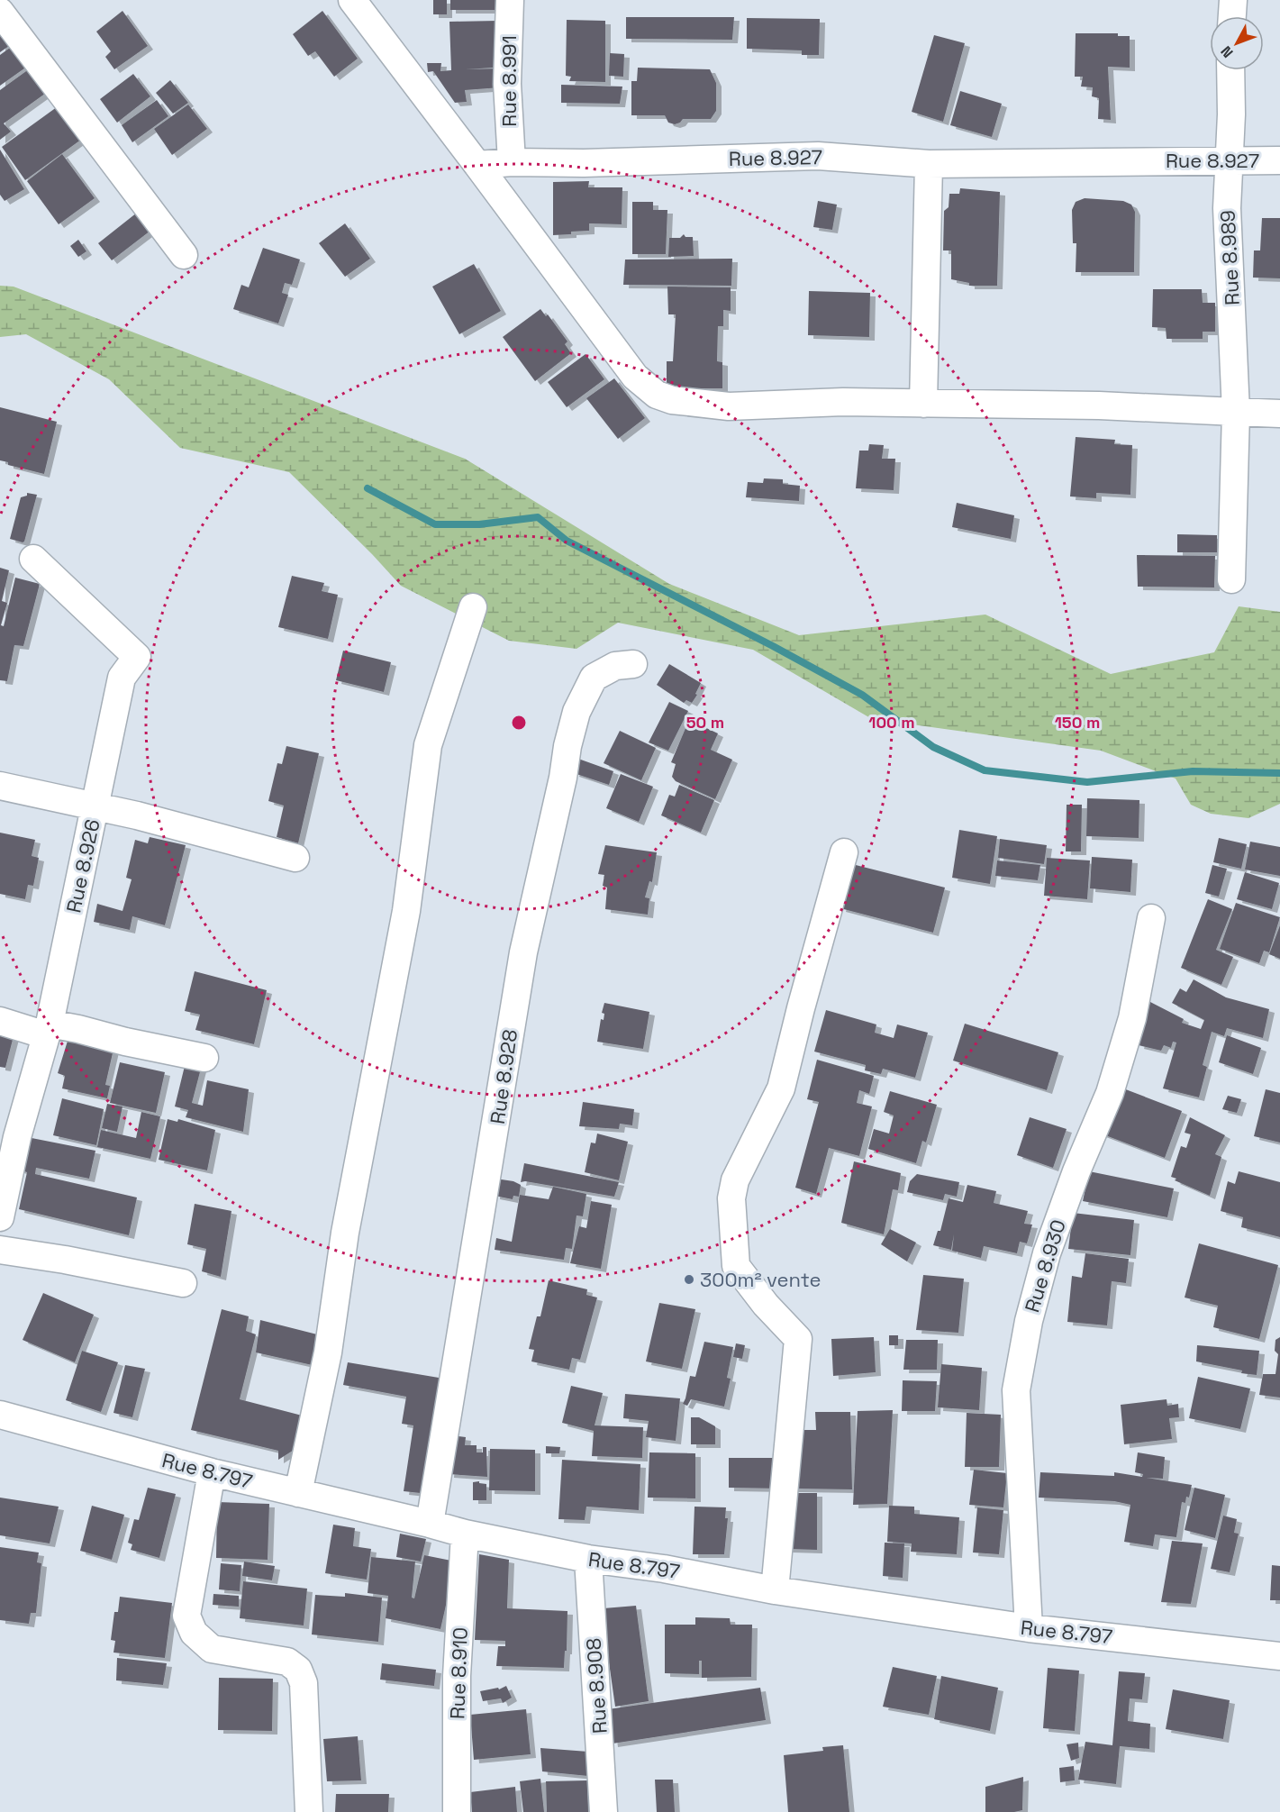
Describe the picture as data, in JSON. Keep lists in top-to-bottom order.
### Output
{
  "streets": {
    "street": [
      "Rue 8.991",
      "Rue 8.927",
      "Rue 8.989",
      "Rue 8.926",
      "Rue 8.928",
      "Rue 8.930",
      "Rue 8.797",
      "Rue 8.910",
      "Rue 8.908"
    ]
  },
  "crossings": [
    ["Rue 8.991", "Rue 8.927"],
    ["Rue 8.927", "Rue 8.989"],
    ["Rue 8.928", "Rue 8.797"],
    ["Rue 8.930", "Rue 8.797"],
    ["Rue 8.797", "Rue 8.910"],
    ["Rue 8.797", "Rue 8.908"]
  ],
  "places": ["300m² vente"],
  "north": "bottom left",
  "rings": ["50 m", "100 m", "150 m"]
}
